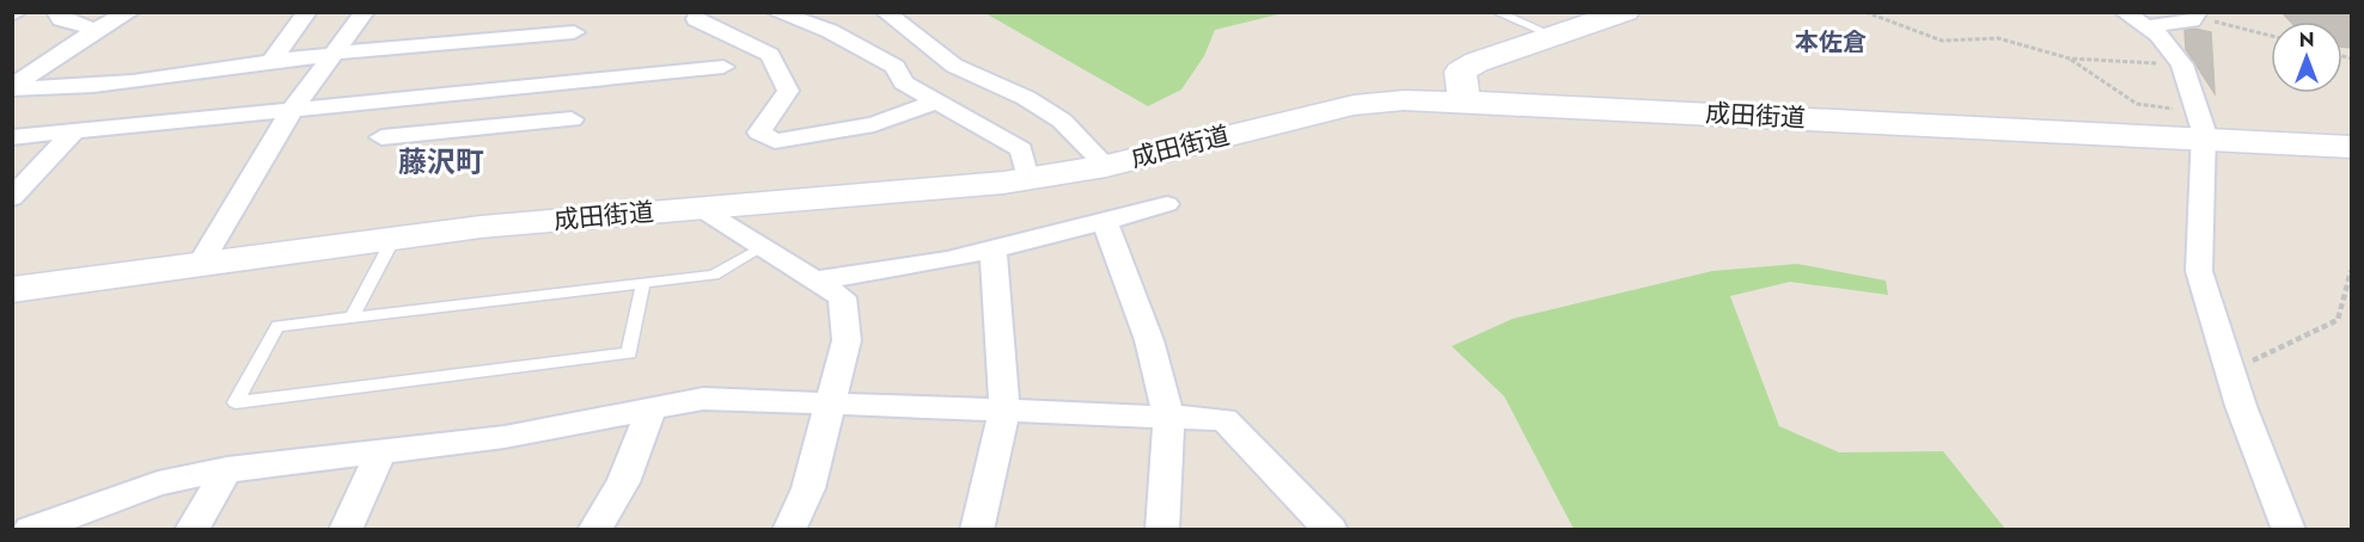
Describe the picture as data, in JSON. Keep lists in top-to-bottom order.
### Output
{
  "streets": {
    "street": ["成田街道"]
  },
  "districts": ["本佐倉", "藤沢町"],
  "north": "top"
}
